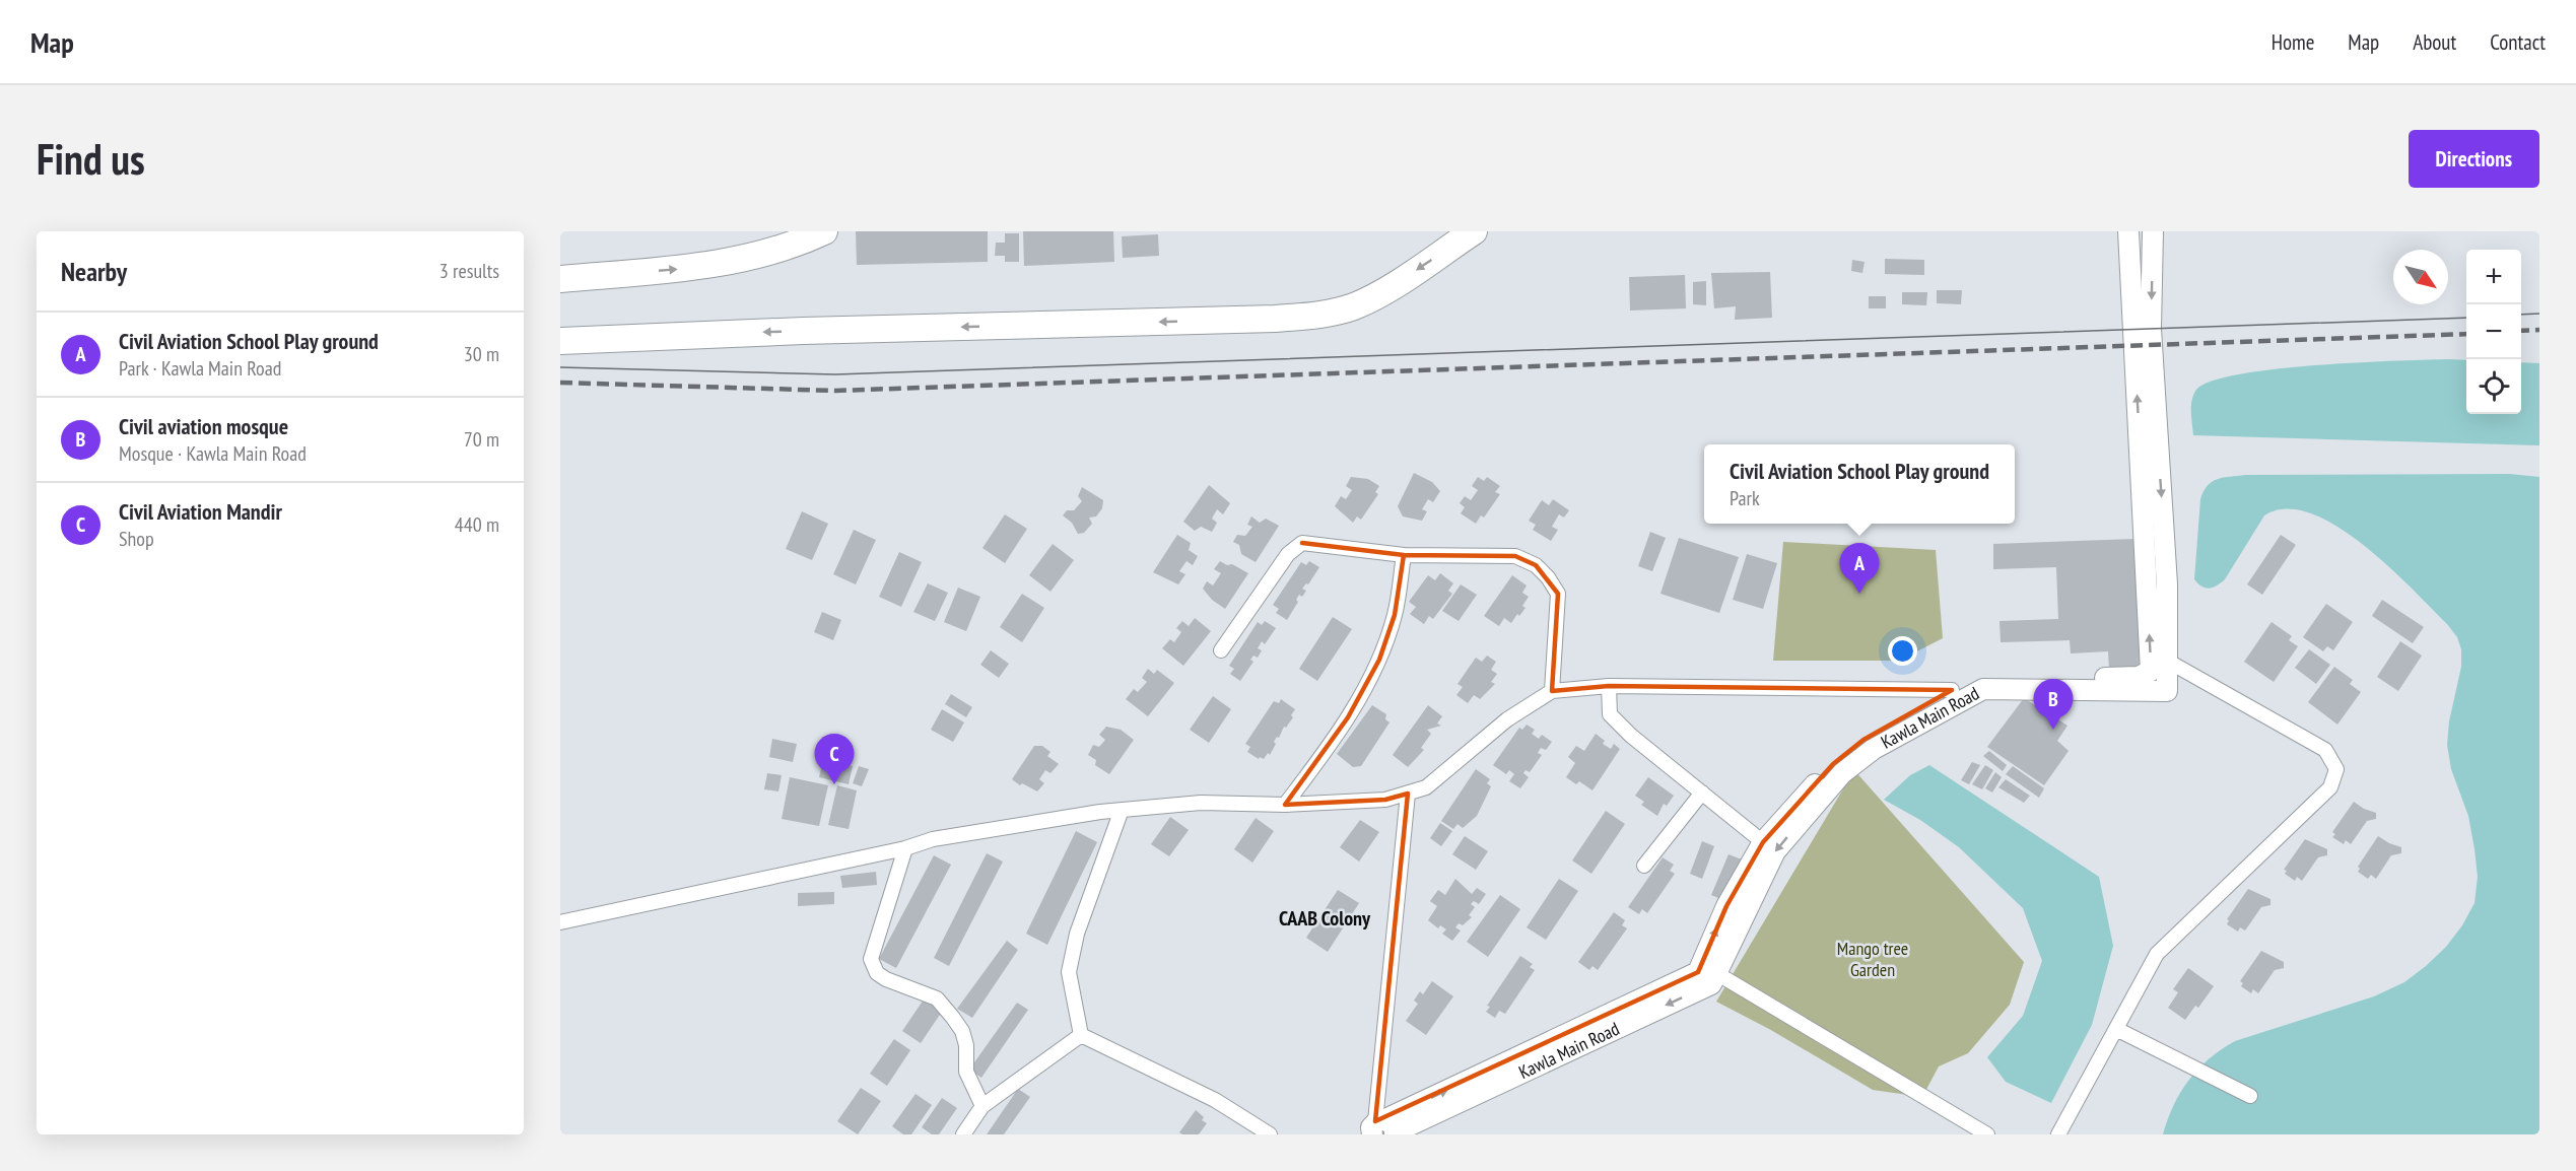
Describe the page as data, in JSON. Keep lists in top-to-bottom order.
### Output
{
  "streets": {
    "street": ["Kawla Main Road"]
  },
  "districts": ["CAAB Colony"],
  "parks": ["Mango tree Garden"],
  "north": "bottom right",
  "page": {
    "header": "Map",
    "nav": [
      "Home",
      "Map",
      "About",
      "Contact"
    ],
    "buttons": "Directions",
    "title": "Find us",
    "heading": ["Nearby", "3 results"],
    "map_buttons": ["+", "−"],
    "list": [
      {
        "mark": "A",
        "name": "Civil Aviation School Play ground",
        "note": "Park · Kawla Main Road",
        "value": "30 m"
      },
      {
        "mark": "B",
        "name": "Civil aviation mosque",
        "note": "Mosque · Kawla Main Road",
        "value": "70 m"
      },
      {
        "mark": "C",
        "name": "Civil Aviation Mandir",
        "note": "Shop",
        "value": "440 m"
      }
    ],
    "popup": ["Civil Aviation School Play ground", "Park"],
    "pins": ["A", "B", "C"]
  }
}
